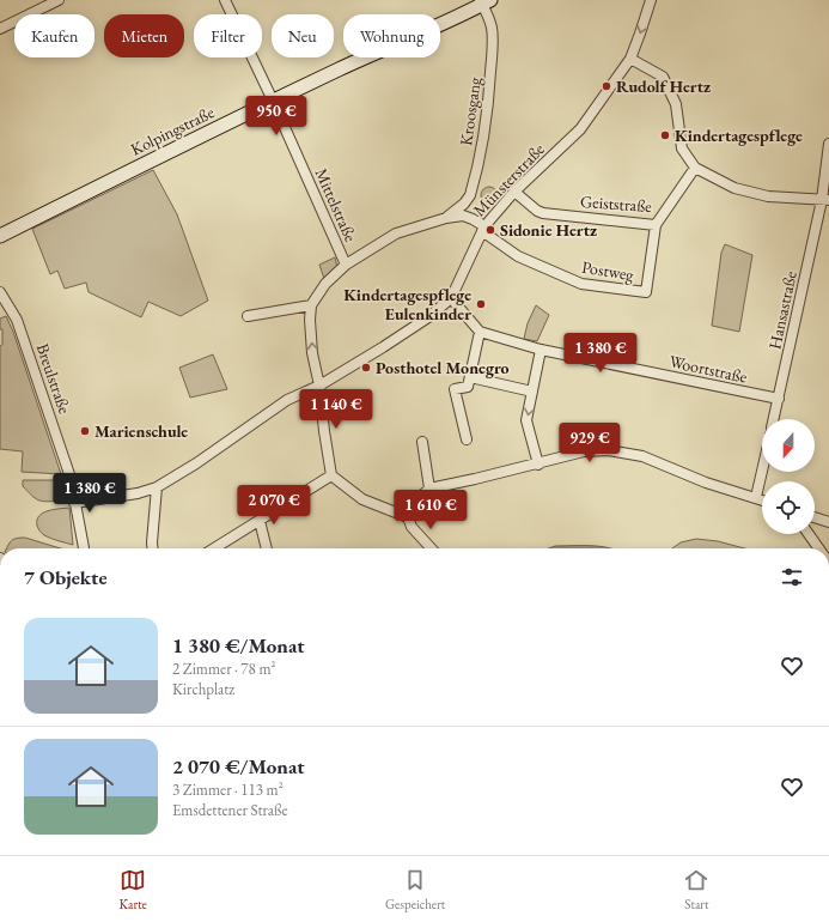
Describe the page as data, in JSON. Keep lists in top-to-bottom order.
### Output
{
  "streets": {
    "street": [
      "Kroosgang",
      "Kolpingstraße",
      "Münsterstraße",
      "Geiststraße",
      "Mittelstraße",
      "Postweg",
      "Hansastraße",
      "Woortstraße",
      "Breulstraße"
    ]
  },
  "crossings": [
    ["Kroosgang", "Kolpingstraße"],
    ["Kolpingstraße", "Mittelstraße"],
    ["Münsterstraße", "Geiststraße"],
    ["Münsterstraße", "Postweg"],
    ["Münsterstraße", "Breulstraße"],
    ["Geiststraße", "Postweg"],
    ["Hansastraße", "Woortstraße"]
  ],
  "places": [
    "Rudolf Hertz",
    "Kindertagespflege",
    "Sidonie Hertz",
    "Kindertagespflege Eulenkinder",
    "Posthotel Monegro",
    "Marienschule"
  ],
  "north": "bottom",
  "page": {
    "chip": [
      "Kaufen",
      "Mieten",
      "Filter",
      "Neu",
      "Wohnung"
    ],
    "price": [
      "950 €",
      "1 380 €",
      "1 140 €",
      "929 €",
      "1 380 €",
      "2 070 €",
      "1 610 €"
    ],
    "heading": "7 Objekte",
    "list": [
      {
        "name": "1 380 €/Monat",
        "note": "2 Zimmer · 78 m² · Kirchplatz"
      },
      {
        "name": "2 070 €/Monat",
        "note": "3 Zimmer · 113 m² · Emsdettener Straße"
      }
    ],
    "tabs": ["Karte", "Gespeichert", "Start"]
  }
}
